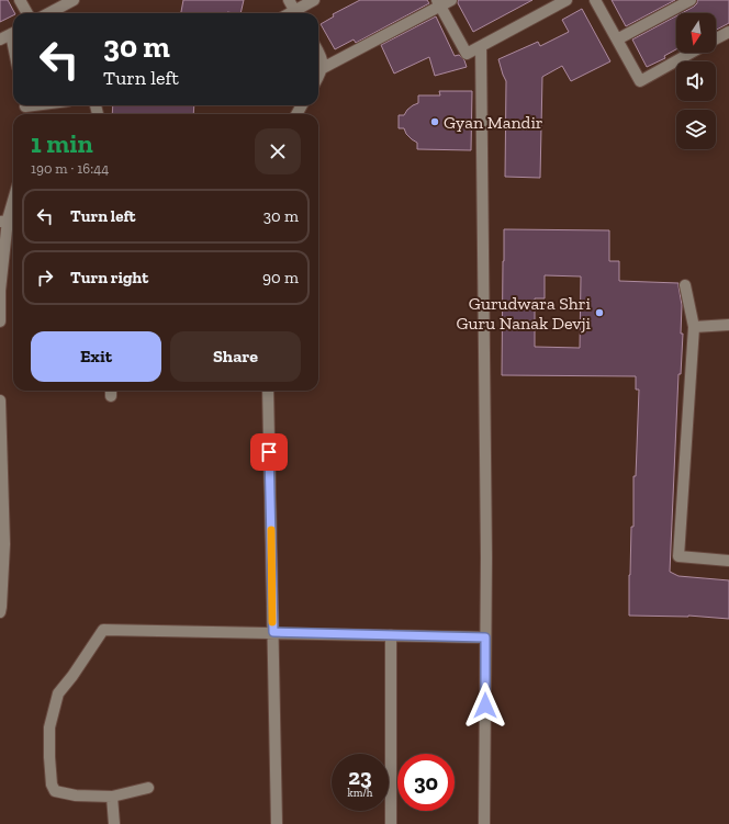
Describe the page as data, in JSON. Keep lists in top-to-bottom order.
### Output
{
  "places": ["Gyan Mandir", "Gurudwara Shri Guru Nanak Devji"],
  "north": "bottom",
  "page": {
    "turn": ["30 m", "Turn left"],
    "heading": ["1 min", "190 m · 16:44"],
    "list": [
      {
        "name": "Turn left",
        "value": "30 m"
      },
      {
        "name": "Turn right",
        "value": "90 m"
      }
    ],
    "buttons": ["Exit", "Share"],
    "speed": "23 km/h",
    "limit": "30"
  }
}
